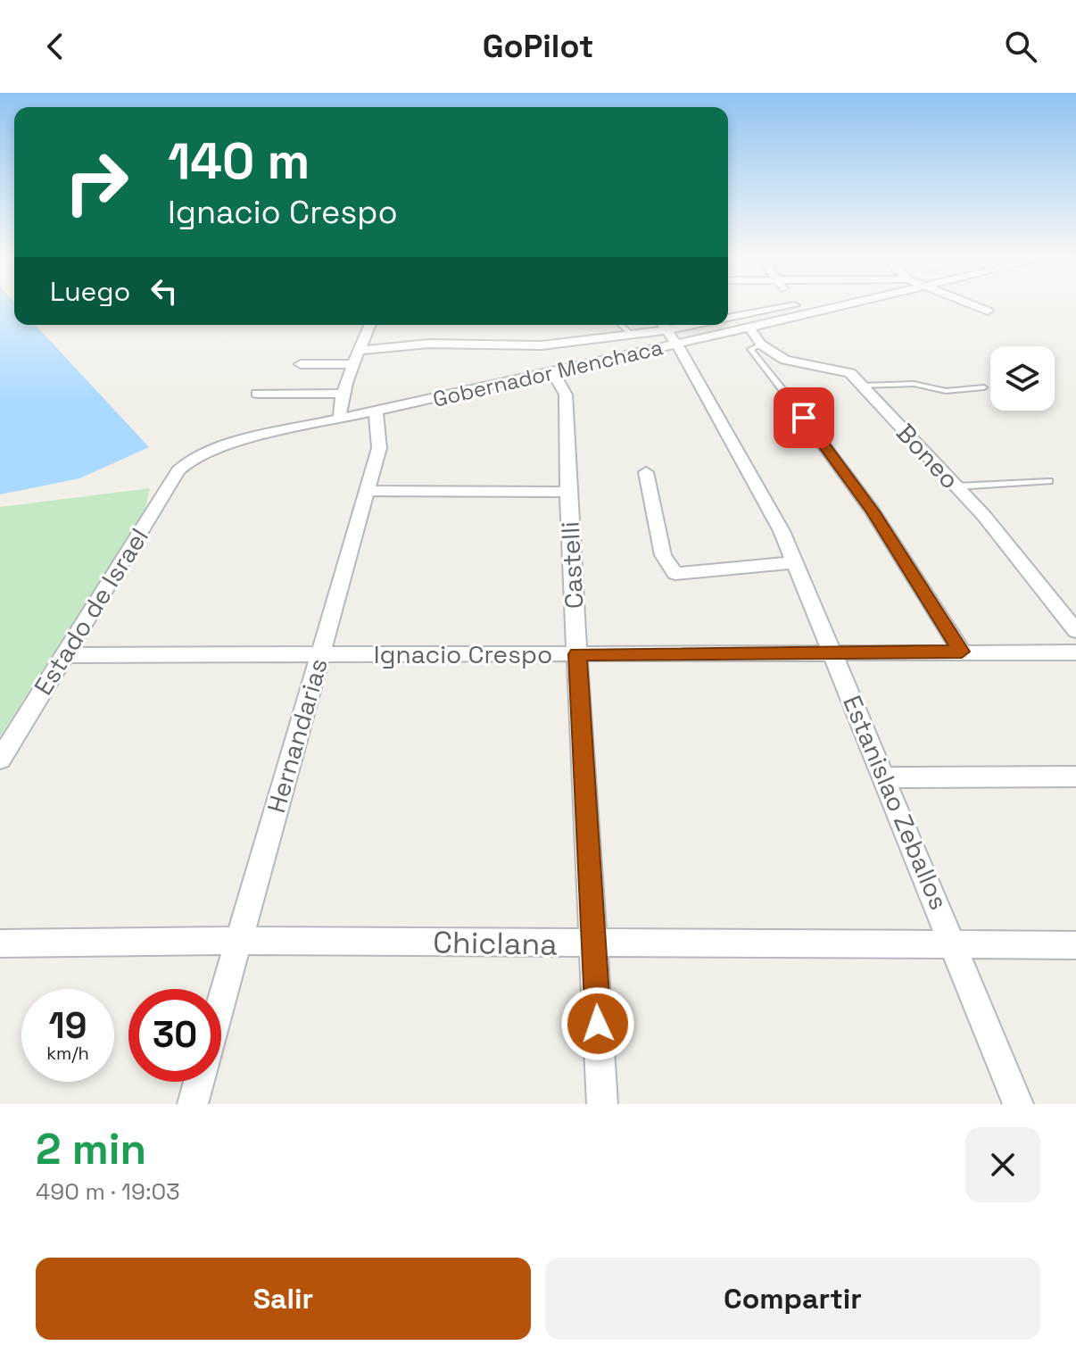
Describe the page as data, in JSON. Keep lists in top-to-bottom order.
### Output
{
  "streets": {
    "street": [
      "Gobernador Menchaca",
      "Boneo",
      "Castelli",
      "Estado de Israel",
      "Ignacio Crespo",
      "Hernandarias",
      "Estanislao Zeballos",
      "Chiclana"
    ]
  },
  "crossings": [
    ["Gobernador Menchaca", "Boneo"],
    ["Gobernador Menchaca", "Castelli"],
    ["Gobernador Menchaca", "Estado de Israel"],
    ["Gobernador Menchaca", "Hernandarias"],
    ["Gobernador Menchaca", "Estanislao Zeballos"],
    ["Castelli", "Ignacio Crespo"],
    ["Castelli", "Chiclana"],
    ["Estado de Israel", "Ignacio Crespo"],
    ["Ignacio Crespo", "Hernandarias"],
    ["Ignacio Crespo", "Estanislao Zeballos"],
    ["Hernandarias", "Chiclana"],
    ["Estanislao Zeballos", "Chiclana"]
  ],
  "page": {
    "header": "GoPilot",
    "turn": ["140 m", "Ignacio Crespo"],
    "then": "Luego",
    "speed": "19 km/h",
    "limit": "30",
    "heading": ["2 min", "490 m · 19:03"],
    "buttons": ["Salir", "Compartir"]
  }
}
